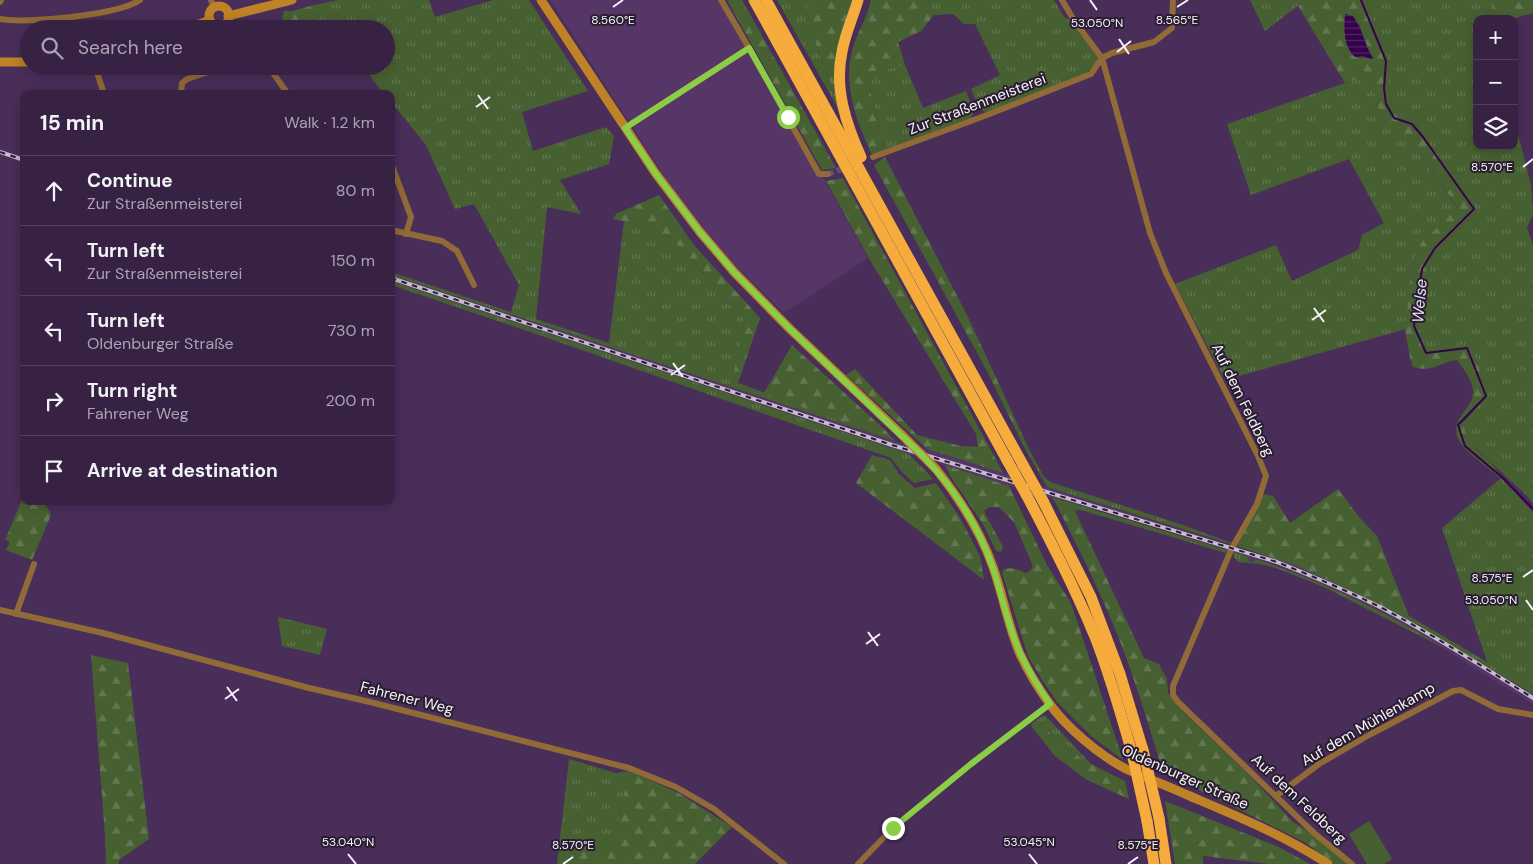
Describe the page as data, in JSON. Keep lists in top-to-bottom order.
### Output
{
  "streets": {
    "main road": ["Oldenburger Straße"],
    "street": [
      "Zur Straßenmeisterei",
      "Auf dem Feldberg",
      "Fahrener Weg",
      "Auf dem Mühlenkamp"
    ]
  },
  "crossings": [
    ["Auf dem Feldberg", "Auf dem Mühlenkamp"]
  ],
  "water": ["Welse"],
  "page": {
    "map_buttons": ["+", "−"],
    "search": "Search here",
    "heading": ["15 min", "Walk · 1.2 km"],
    "list": [
      ["Continue", "Zur Straßenmeisterei", "80 m"],
      ["Turn left", "Zur Straßenmeisterei", "150 m"],
      ["Turn left", "Oldenburger Straße", "730 m"],
      ["Turn right", "Fahrener Weg", "200 m"],
      "Arrive at destination"
    ]
  },
  "coordinates": [
    "8.560°E",
    "8.565°E",
    "53.050°N",
    "8.570°E",
    "8.575°E",
    "53.040°N",
    "53.045°N"
  ]
}
